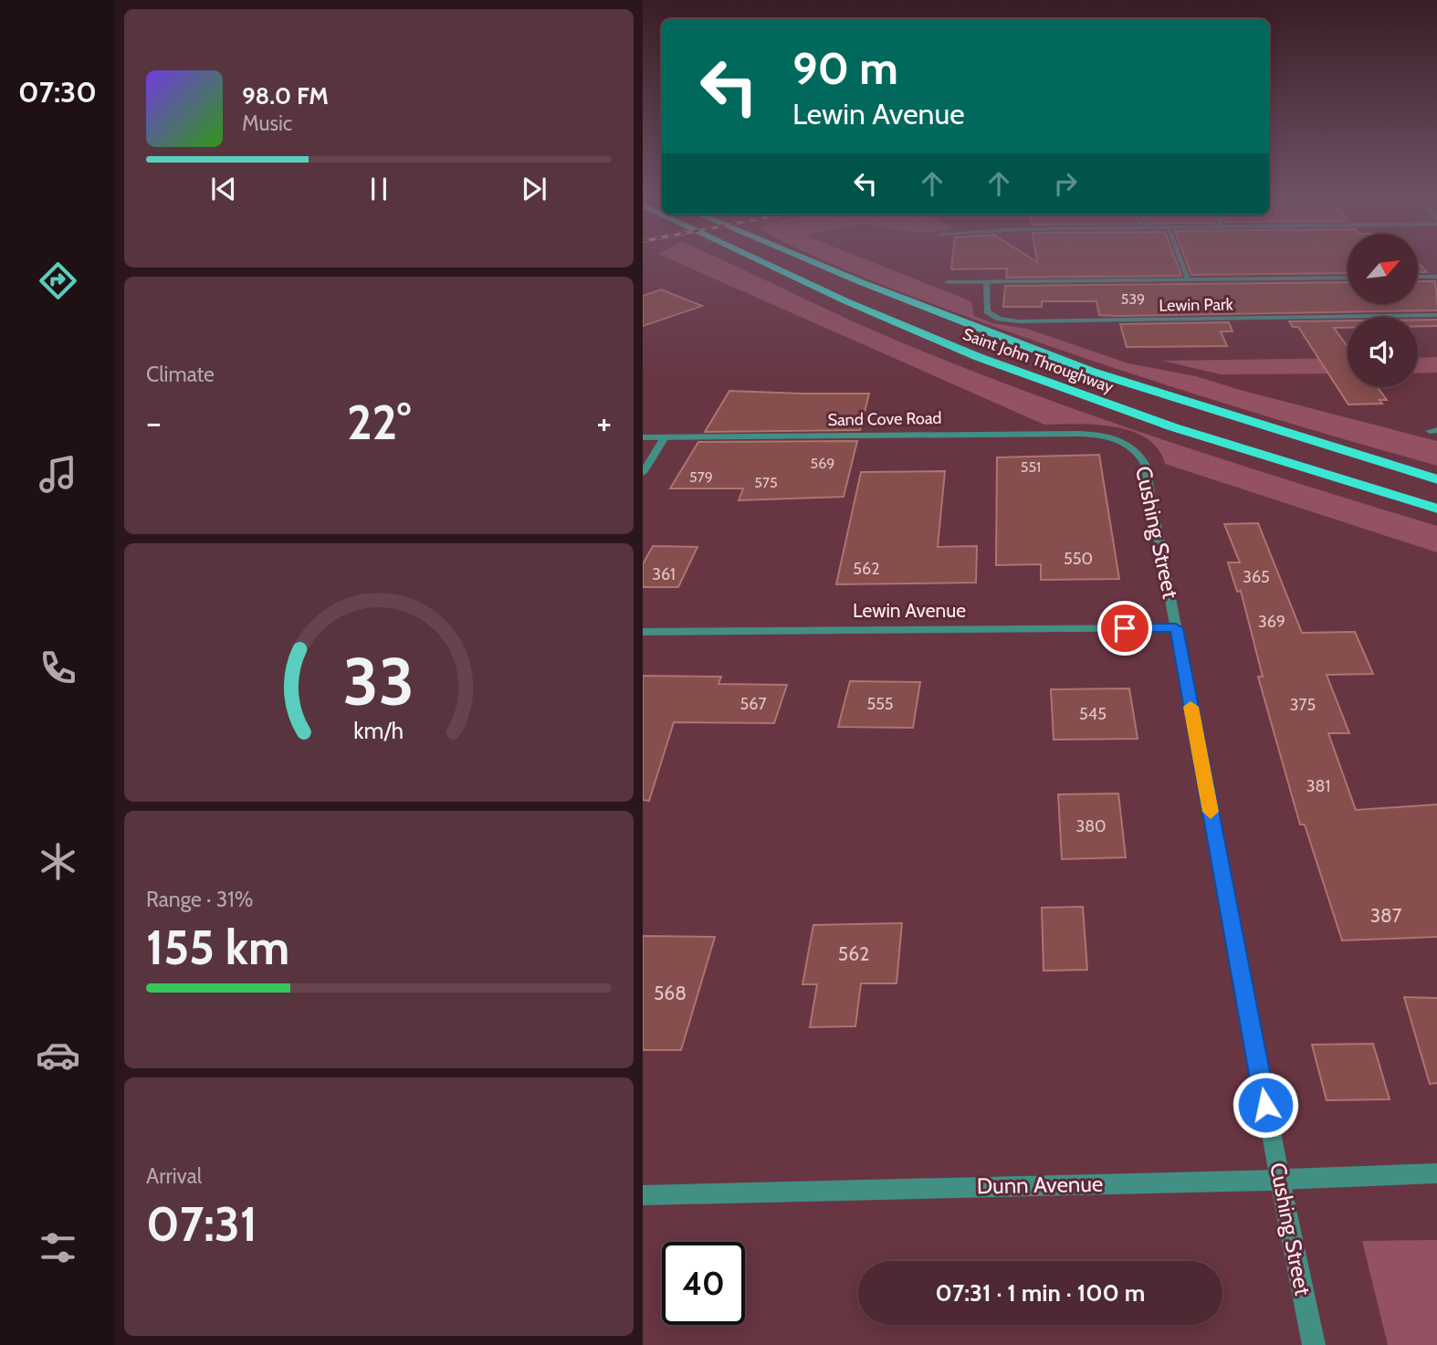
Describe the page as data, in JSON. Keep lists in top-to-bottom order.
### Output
{
  "streets": {
    "highway": ["Saint John Throughway"],
    "street": [
      "Lewin Park",
      "Sand Cove Road",
      "Cushing Street",
      "Lewin Avenue",
      "Dunn Avenue"
    ]
  },
  "crossings": [
    ["Sand Cove Road", "Cushing Street"],
    ["Cushing Street", "Lewin Avenue"],
    ["Cushing Street", "Dunn Avenue"]
  ],
  "house_numbers": [
    "539",
    "569",
    "551",
    "579",
    "575",
    "550",
    "562",
    "361",
    "365",
    "369",
    "567",
    "555",
    "375",
    "545",
    "381",
    "380",
    "387",
    "562",
    "568"
  ],
  "north": "top right",
  "page": {
    "tabs": "07:30",
    "turn": ["90 m", "Lewin Avenue"],
    "song": ["98.0 FM", "Music"],
    "tile": [
      "Climate",
      ["Range · 31%", "155 km"],
      ["Arrival", "07:31"]
    ],
    "heat": ["−", "22°", "+"],
    "limit": "40",
    "trip": "07:31 · 1 min · 100 m",
    "gauge": ["33", "km/h"]
  }
}
